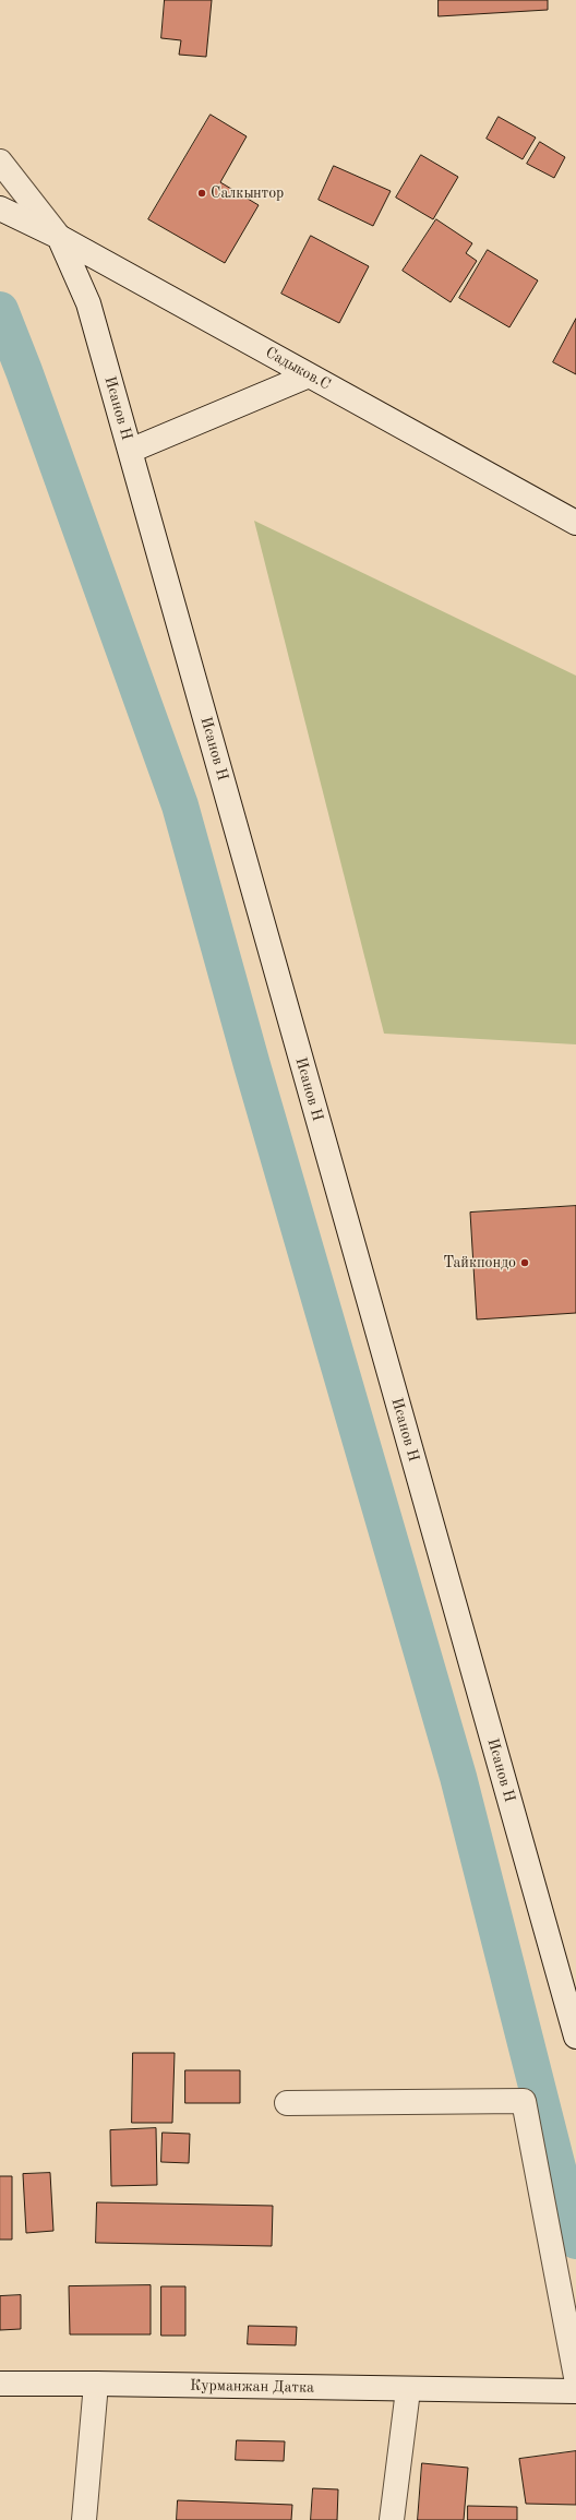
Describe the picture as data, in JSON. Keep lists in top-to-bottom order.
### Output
{
  "streets": {
    "street": ["Садыков.С", "Исанов Н", "Курманжан Датка"]
  },
  "crossings": [
    ["Садыков.С", "Исанов Н"]
  ],
  "places": ["Салкынтор", "Тайкпондо"]
}
